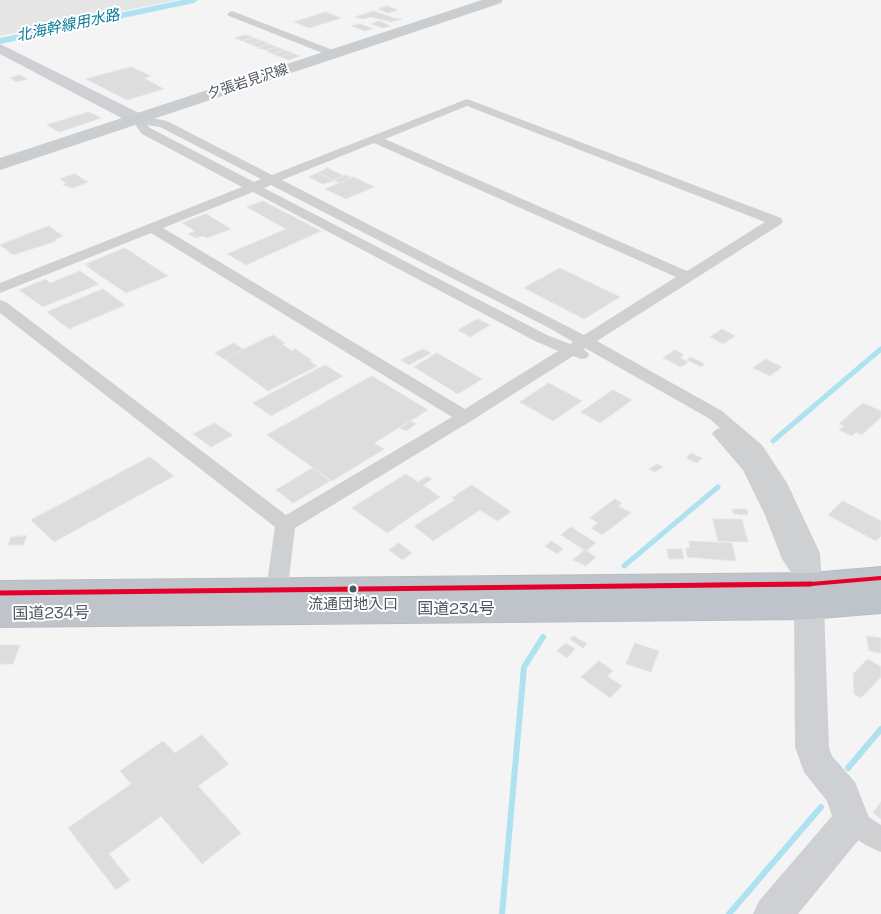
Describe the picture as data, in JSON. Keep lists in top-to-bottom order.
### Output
{
  "streets": {
    "highway": ["国道234号"],
    "main road": ["夕張岩見沢線"]
  },
  "water": ["北海幹線用水路"],
  "places": ["流通団地入口"]
}
